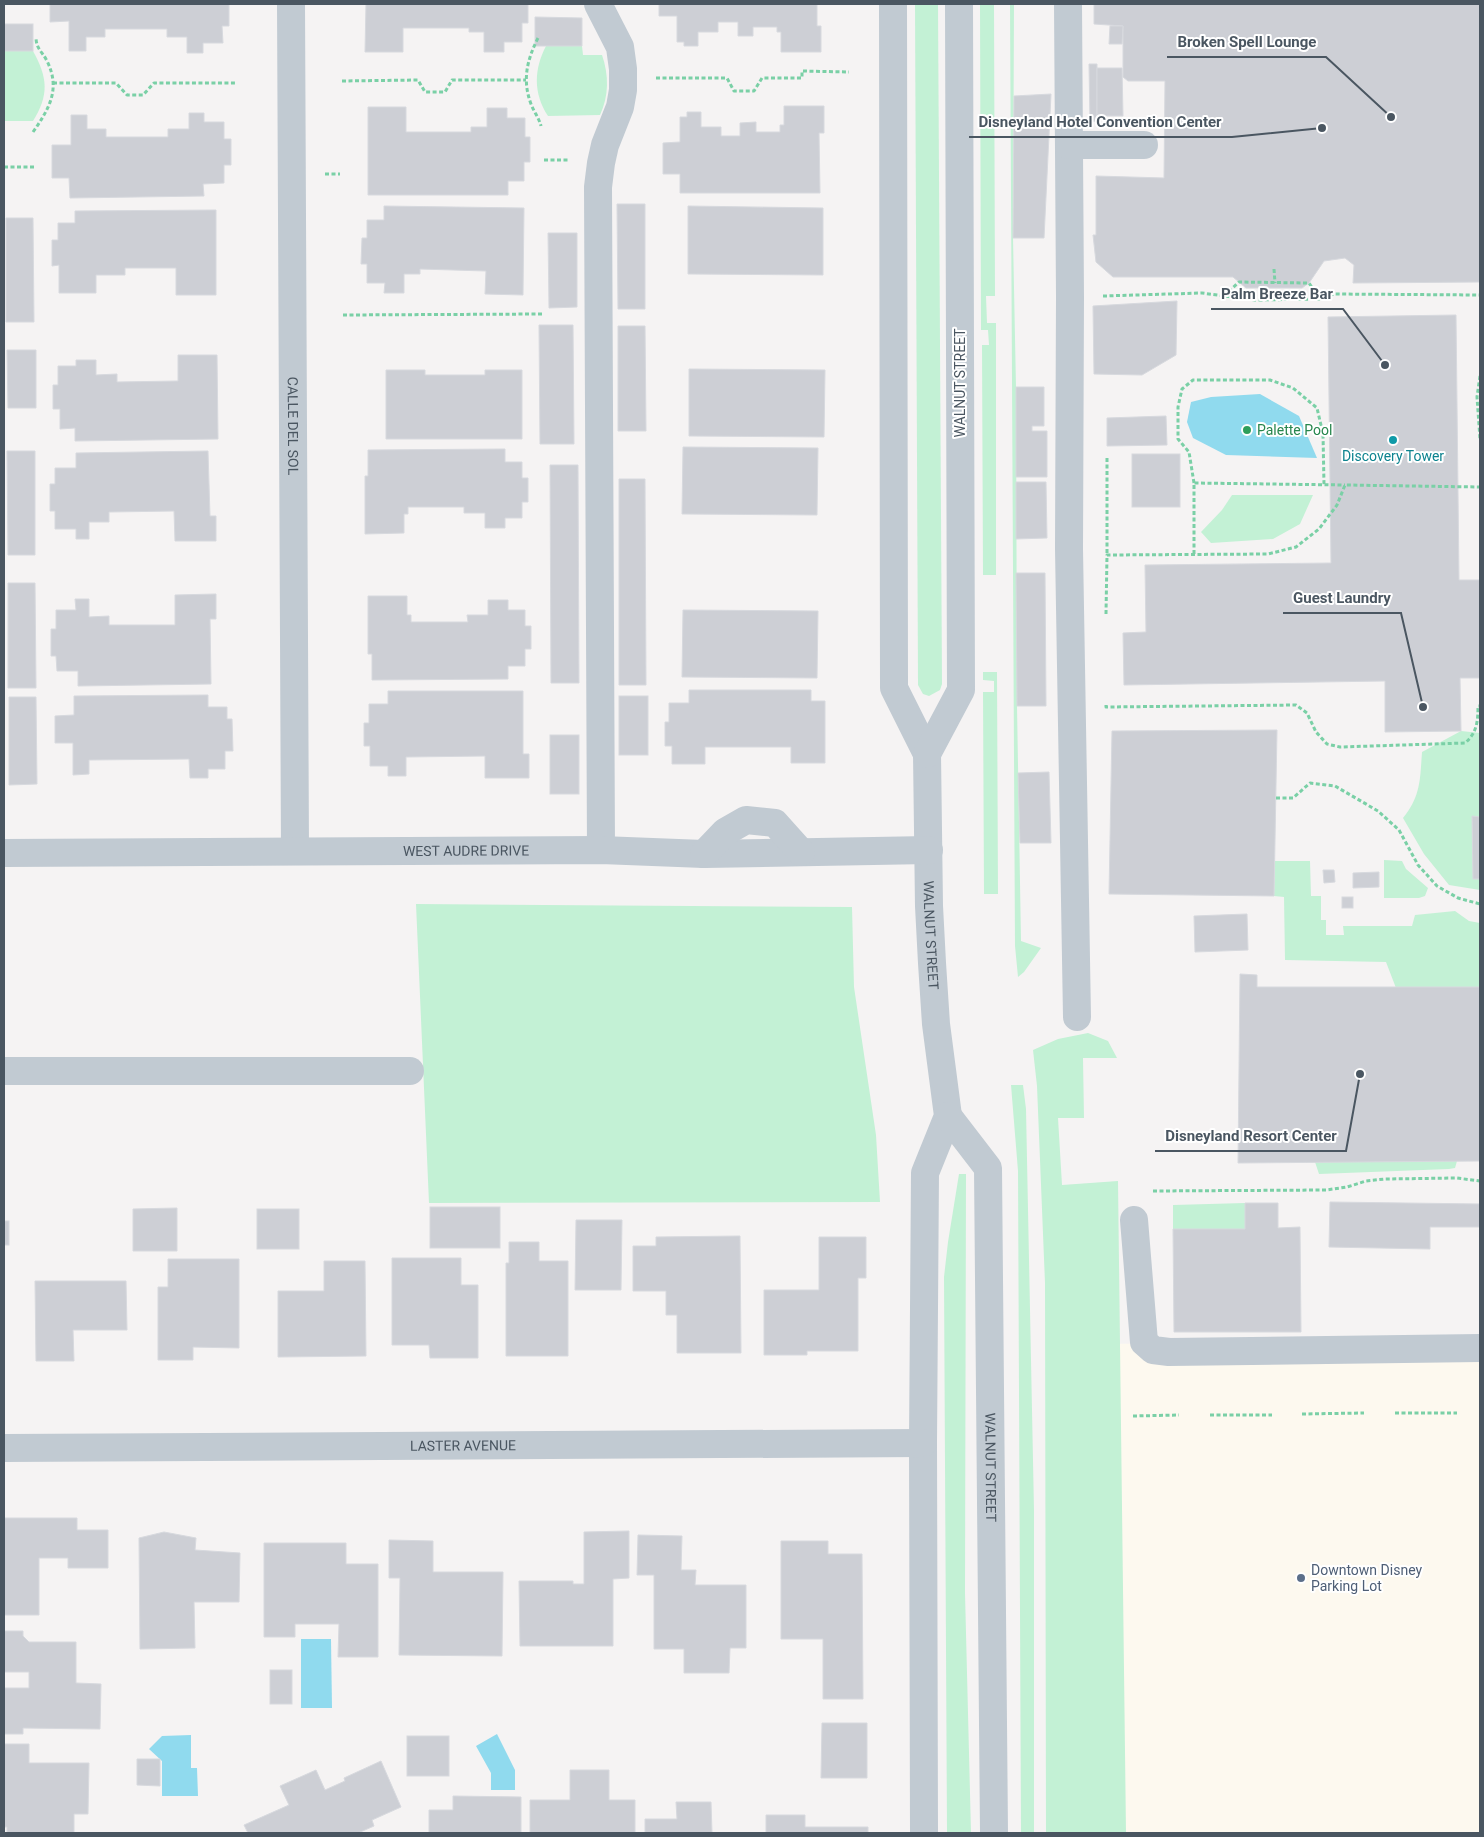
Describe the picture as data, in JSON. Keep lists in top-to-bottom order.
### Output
{
  "streets": {
    "street": [
      "WALNUT STREET",
      "CALLE DEL SOL",
      "WEST AUDRE DRIVE",
      "LASTER AVENUE"
    ]
  },
  "crossings": [
    ["WALNUT STREET", "WEST AUDRE DRIVE"],
    ["WALNUT STREET", "LASTER AVENUE"],
    ["CALLE DEL SOL", "WEST AUDRE DRIVE"]
  ],
  "places": [
    "Broken Spell Lounge",
    "Disneyland Hotel Convention Center",
    "Palm Breeze Bar",
    "Palette Pool",
    "Discovery Tower",
    "Guest Laundry",
    "Disneyland Resort Center",
    "Downtown Disney Parking Lot"
  ]
}
